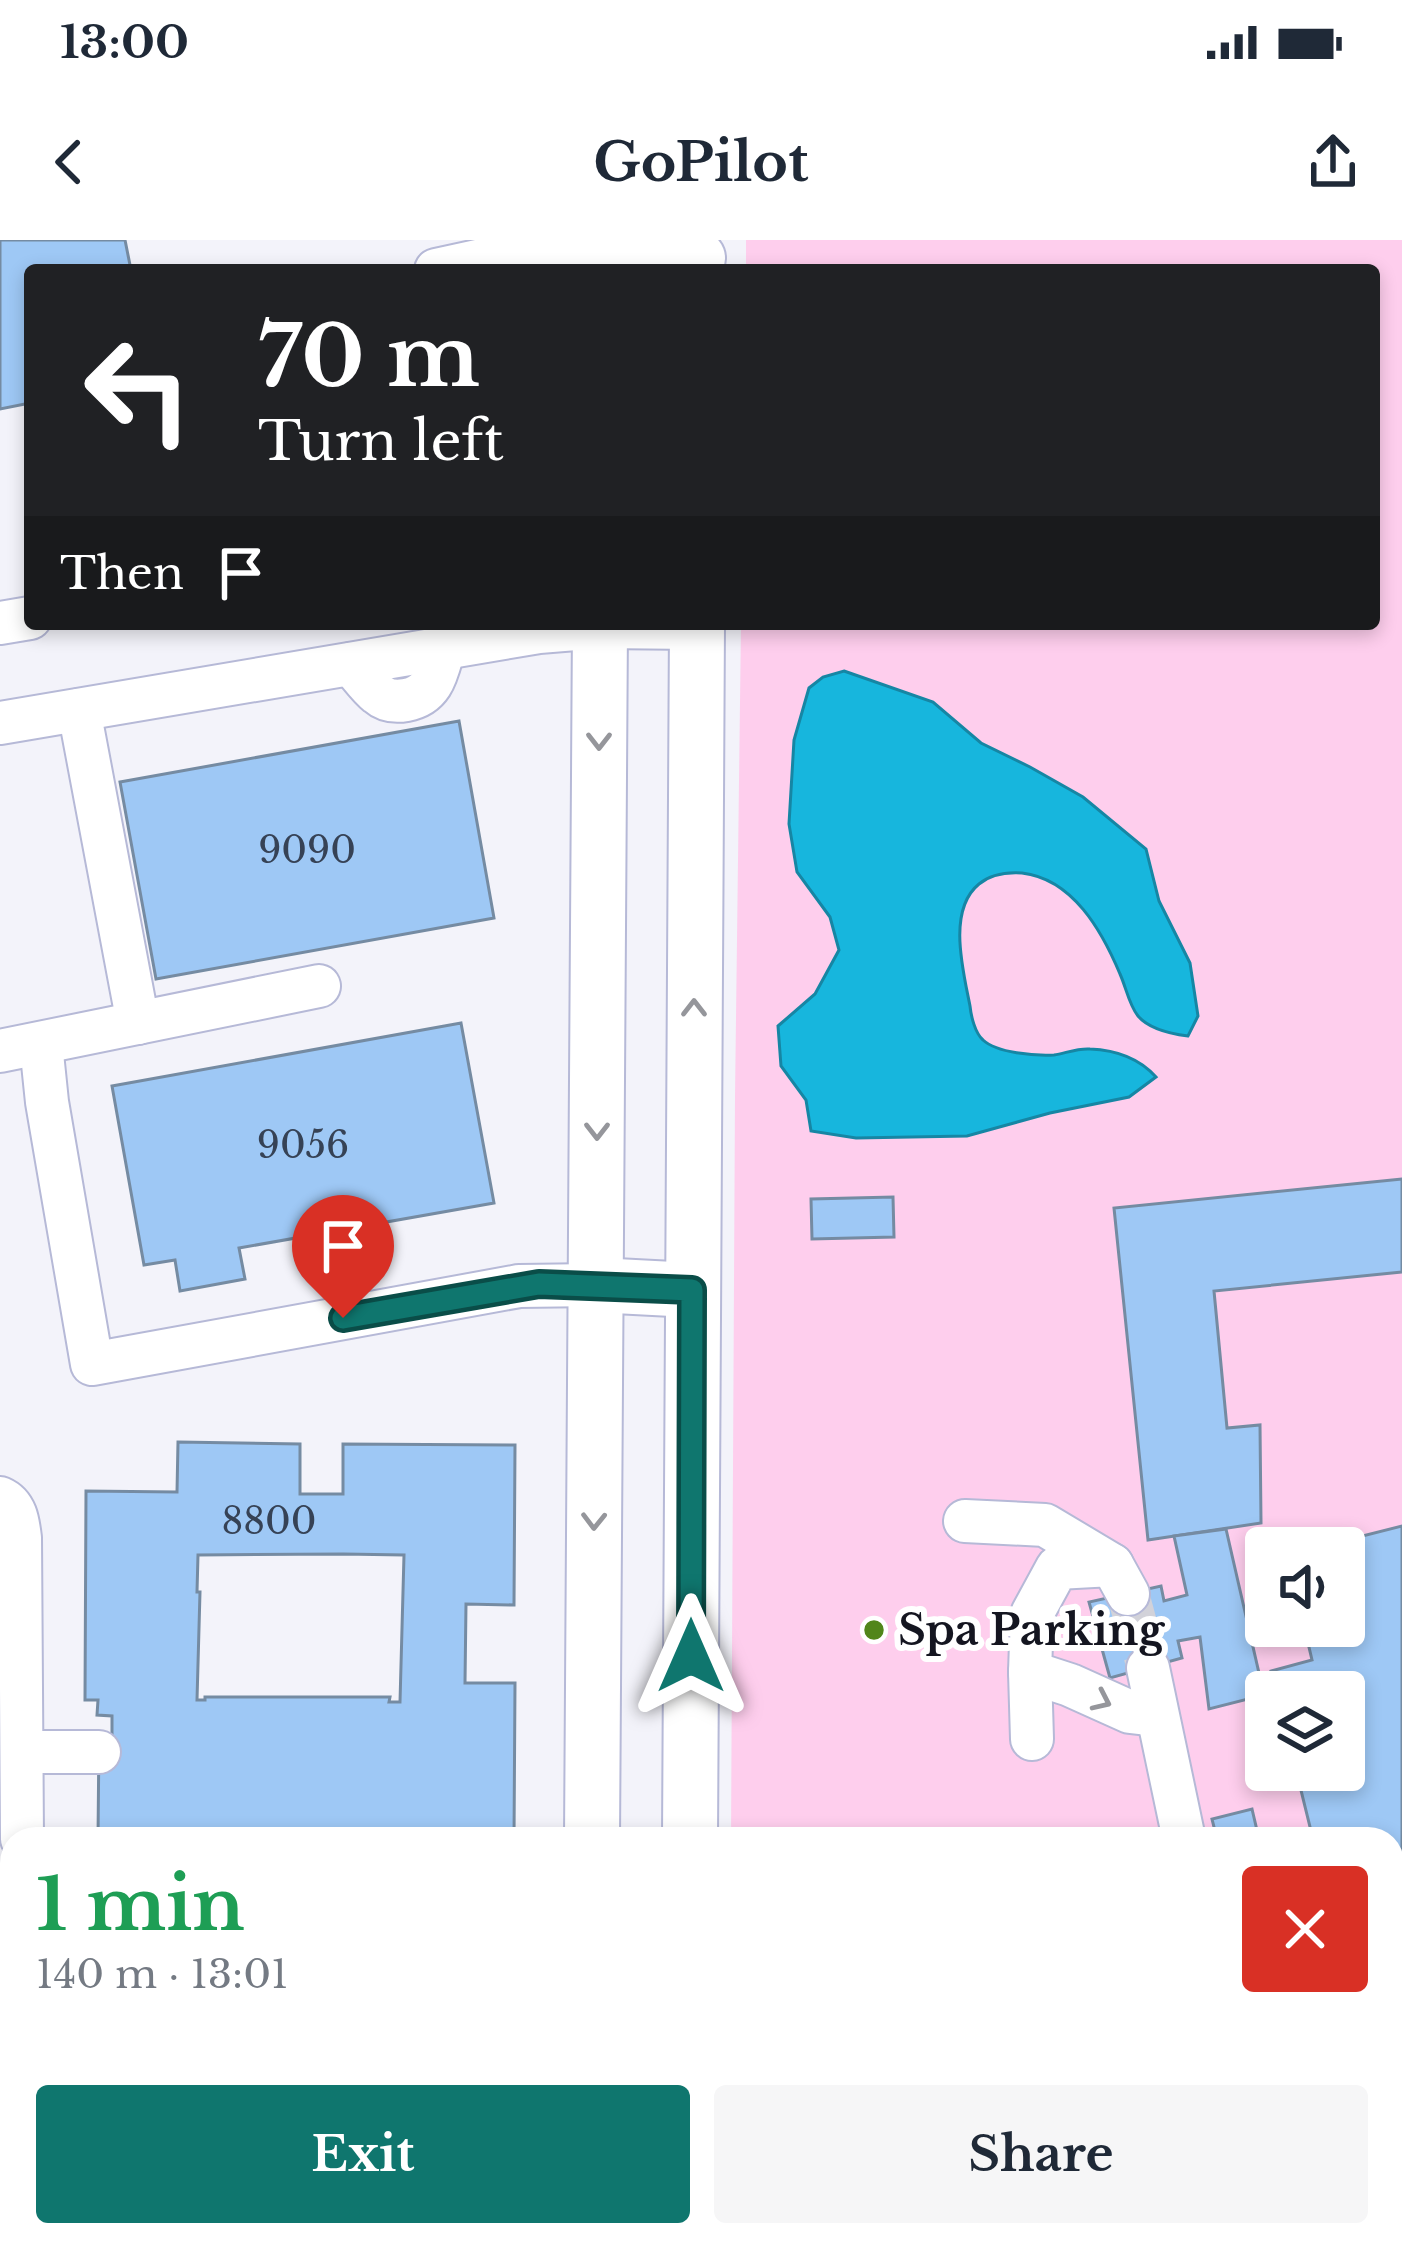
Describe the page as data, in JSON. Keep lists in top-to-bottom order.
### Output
{
  "places": ["Spa Parking"],
  "house_numbers": ["9090", "9056", "8800"],
  "page": {
    "status": "13:00",
    "header": "GoPilot",
    "turn": ["70 m", "Turn left"],
    "then": "Then",
    "heading": ["1 min", "140 m · 13:01"],
    "buttons": ["Exit", "Share"]
  }
}
